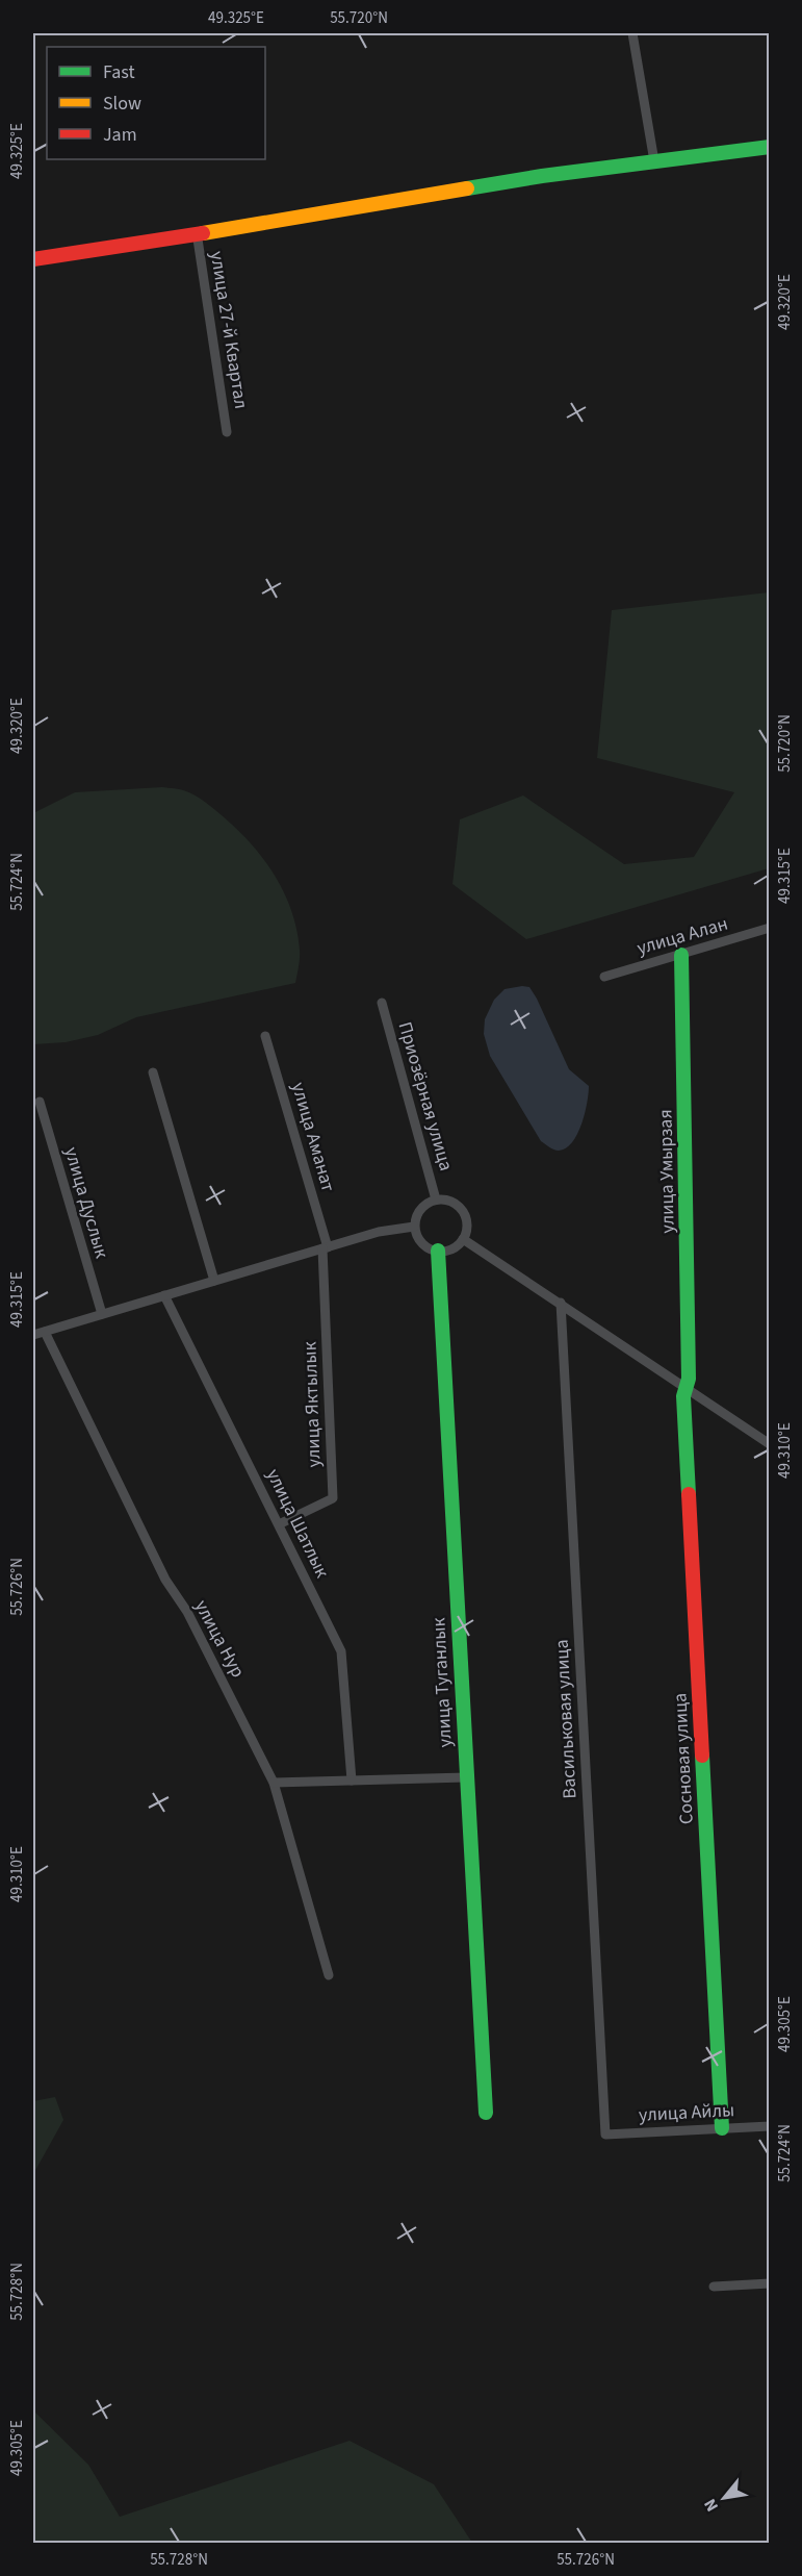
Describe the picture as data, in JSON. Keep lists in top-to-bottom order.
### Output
{
  "streets": {
    "street": [
      "улица 27-й Квартал",
      "улица Алан",
      "Приозёрная улица",
      "улица Аманат",
      "улица Умырзая",
      "улица Дуслык",
      "улица Яктылык",
      "улица Шатлык",
      "улица Нур",
      "улица Туганлык",
      "Васильковая улица",
      "Сосновая улица",
      "улица Айлы"
    ]
  },
  "crossings": [
    ["улица Алан", "улица Умырзая"],
    ["Приозёрная улица", "улица Туганлык"],
    ["улица Аманат", "улица Яктылык"],
    ["улица Умырзая", "Сосновая улица"],
    ["улица Яктылык", "улица Шатлык"],
    ["Васильковая улица", "улица Айлы"],
    ["Сосновая улица", "улица Айлы"]
  ],
  "legend": ["Fast", "Slow", "Jam"],
  "north": "bottom left",
  "coordinates": [
    "49.325°E",
    "55.720°N",
    "49.320°E",
    "49.315°E",
    "55.724°N",
    "49.310°E",
    "55.726°N",
    "49.305°E",
    "55.728°N"
  ]
}
